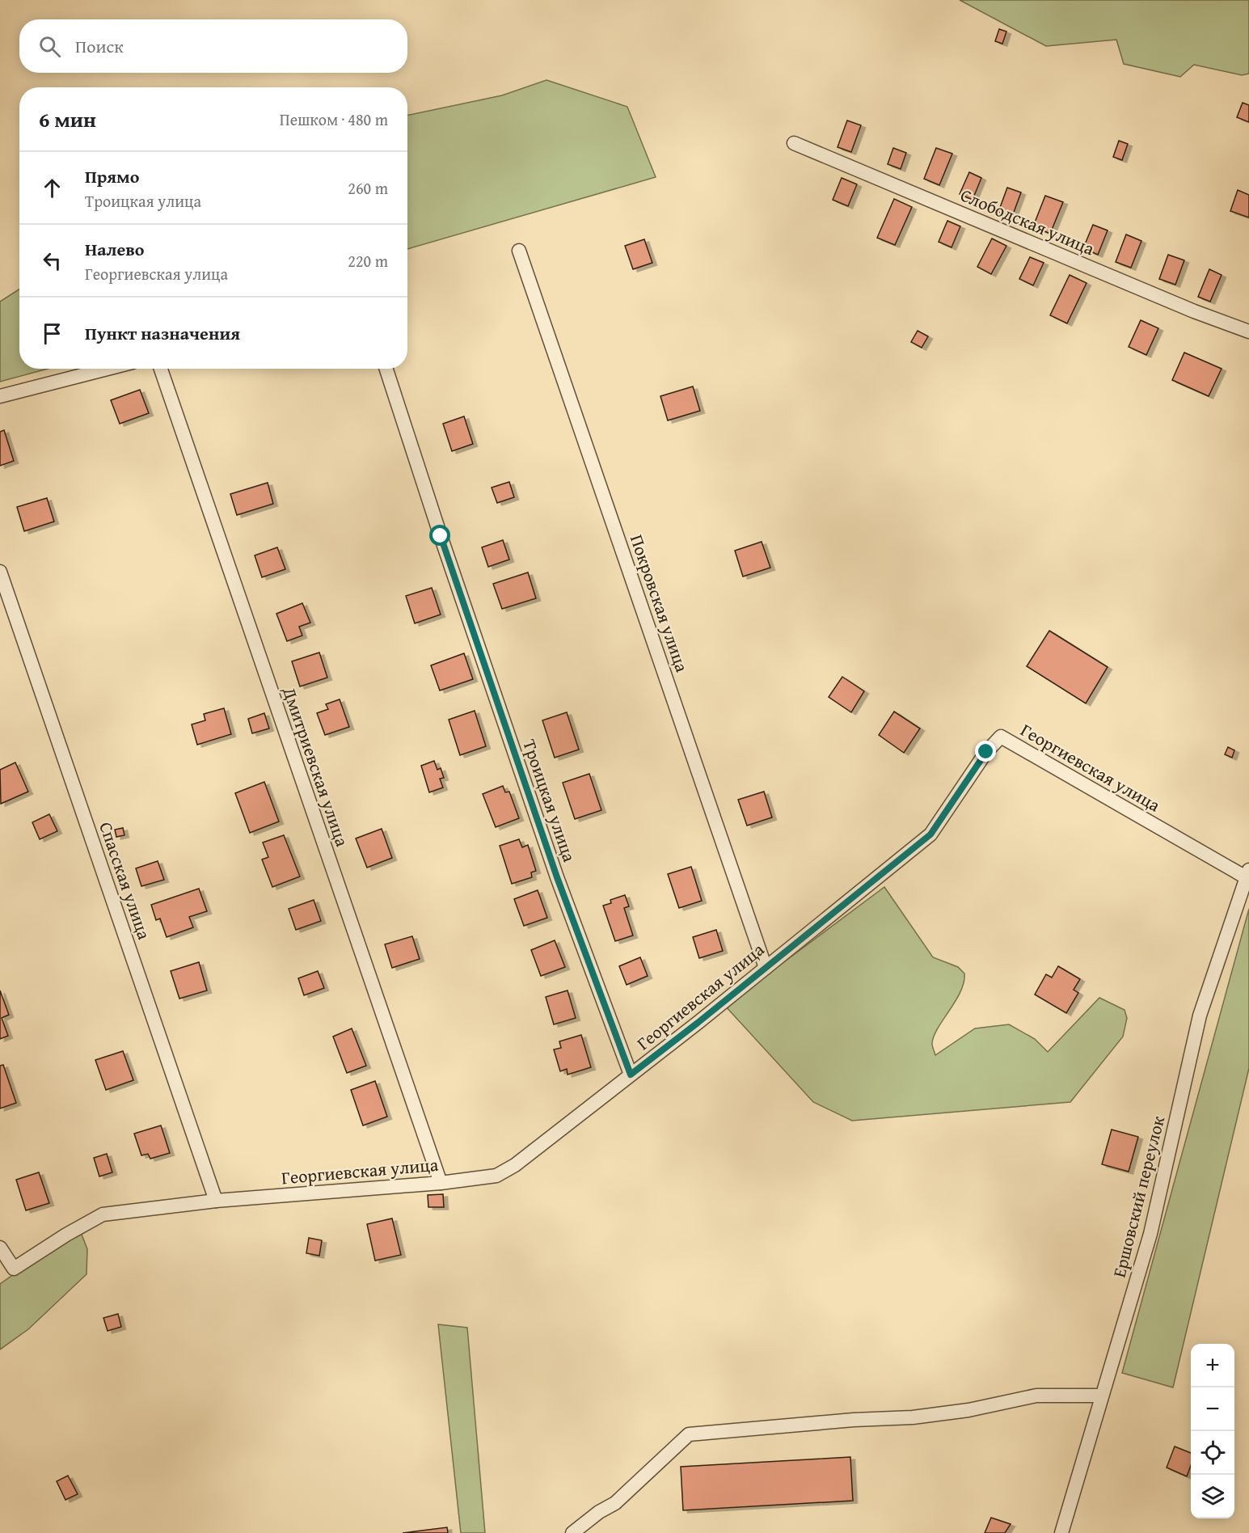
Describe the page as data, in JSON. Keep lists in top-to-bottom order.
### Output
{
  "streets": {
    "street": [
      "Слободская улица",
      "Покровская улица",
      "Дмитриевская улица",
      "Георгиевская улица",
      "Троицкая улица",
      "Спасская улица",
      "Ершовский переулок"
    ]
  },
  "crossings": [
    ["Покровская улица", "Георгиевская улица"],
    ["Дмитриевская улица", "Георгиевская улица"],
    ["Георгиевская улица", "Троицкая улица"],
    ["Георгиевская улица", "Спасская улица"],
    ["Георгиевская улица", "Ершовский переулок"]
  ],
  "page": {
    "search": "Поиск",
    "heading": ["6 мин", "Пешком · 480 m"],
    "list": [
      ["Прямо", "Троицкая улица", "260 m"],
      ["Налево", "Георгиевская улица", "220 m"],
      "Пункт назначения"
    ],
    "map_buttons": ["+", "−"]
  }
}
